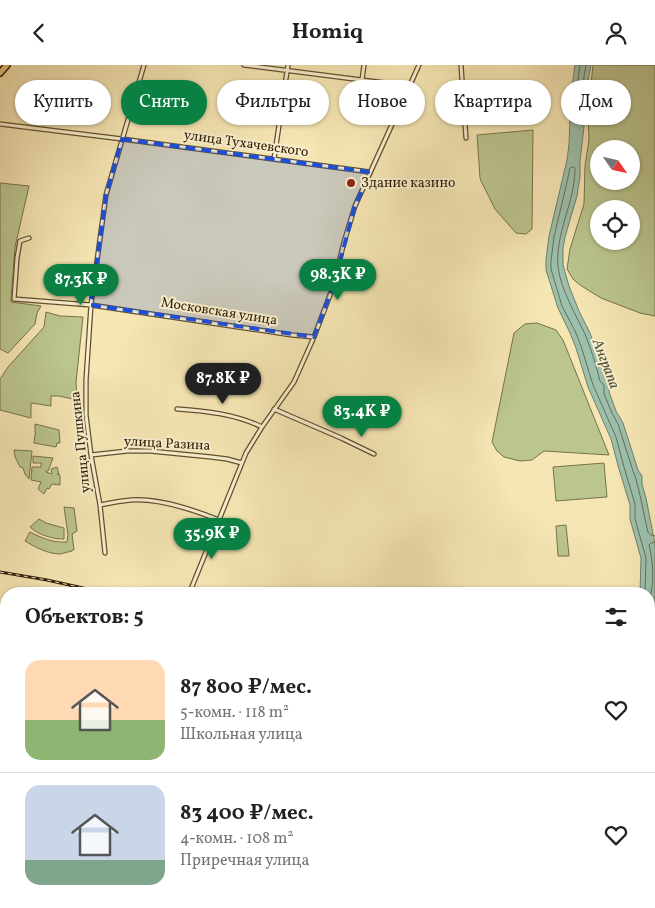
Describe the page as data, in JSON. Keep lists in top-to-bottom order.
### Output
{
  "streets": {
    "street": [
      "улица Тухачевского",
      "Московская улица",
      "улица Пушкина",
      "улица Разина"
    ]
  },
  "crossings": [
    ["улица Тухачевского", "улица Пушкина"],
    ["Московская улица", "улица Пушкина"],
    ["улица Пушкина", "улица Разина"]
  ],
  "water": ["Анграпа"],
  "places": ["Здание казино"],
  "north": "bottom right",
  "page": {
    "header": "Homiq",
    "chip": [
      "Купить",
      "Снять",
      "Фильтры",
      "Новое",
      "Квартира",
      "Дом"
    ],
    "price": [
      "98.3K ₽",
      "87.3K ₽",
      "87.8K ₽",
      "83.4K ₽",
      "35.9K ₽"
    ],
    "heading": "Объектов: 5",
    "list": [
      {
        "name": "87 800 ₽/мес.",
        "note": "5-комн. · 118 m² · Школьная улица"
      },
      {
        "name": "83 400 ₽/мес.",
        "note": "4-комн. · 108 m² · Приречная улица"
      }
    ]
  }
}
